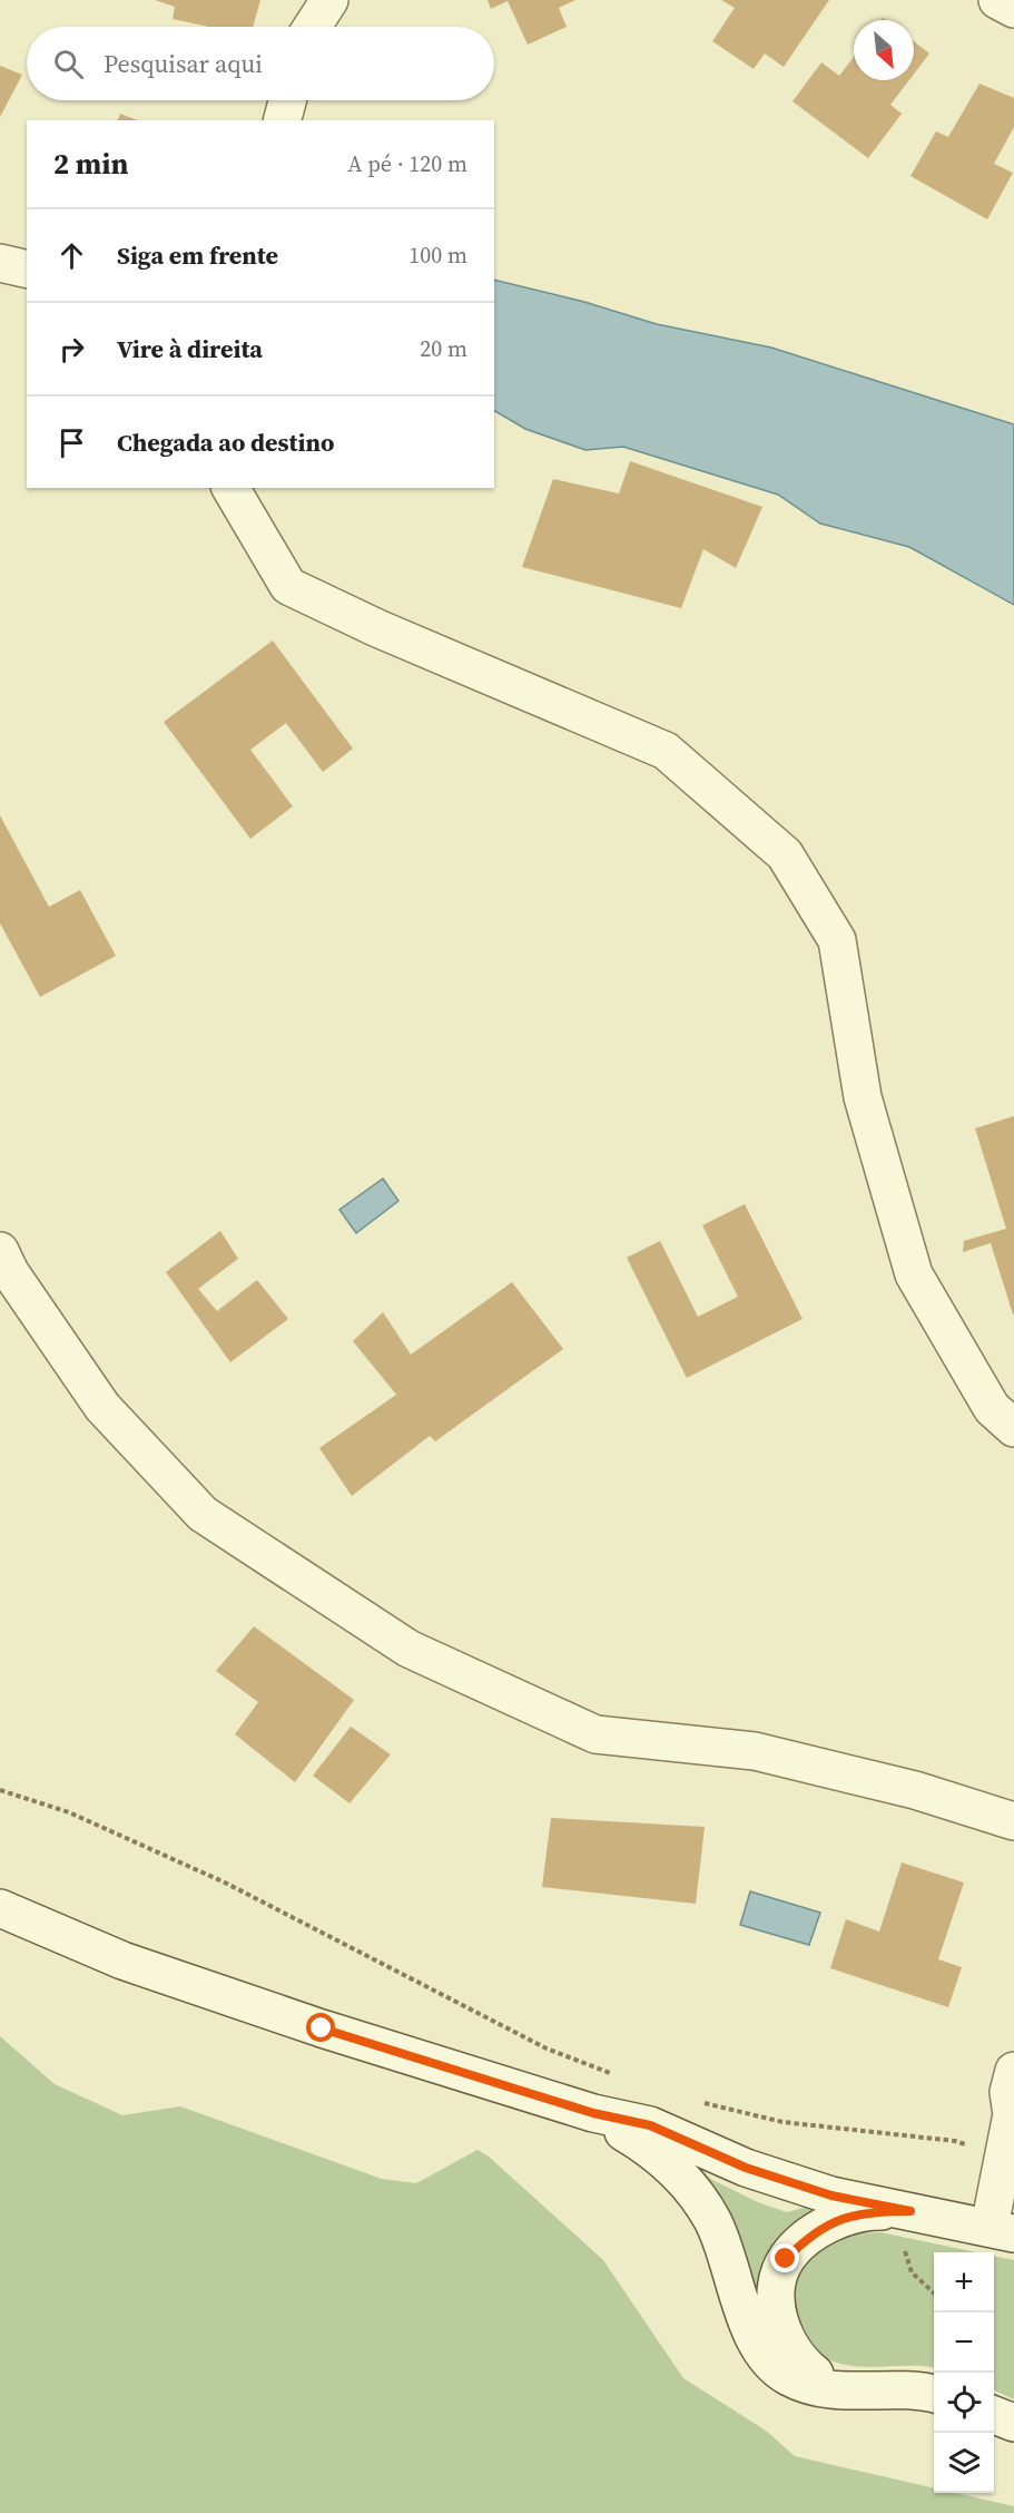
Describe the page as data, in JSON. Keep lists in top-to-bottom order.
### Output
{
  "north": "bottom right",
  "page": {
    "search": "Pesquisar aqui",
    "heading": ["2 min", "A pé · 120 m"],
    "list": [
      ["Siga em frente", "100 m"],
      ["Vire à direita", "20 m"],
      "Chegada ao destino"
    ],
    "map_buttons": ["+", "−"]
  }
}
